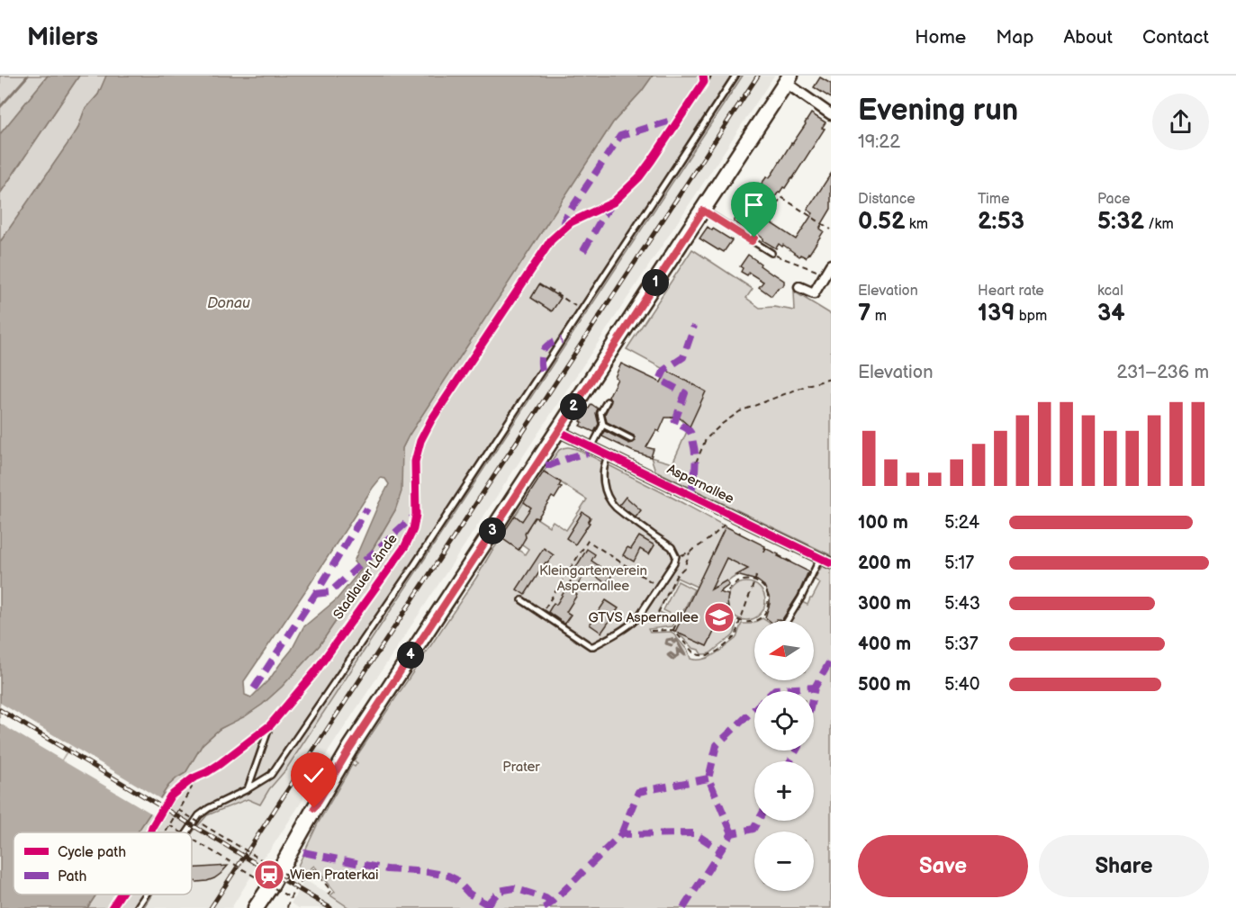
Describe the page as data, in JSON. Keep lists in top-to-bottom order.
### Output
{
  "streets": {
    "street": ["Aspernallee"],
    "cycle path": ["Stadlauer Lände"]
  },
  "water": ["Donau"],
  "parks": ["Kleingartenverein Aspernallee", "Prater"],
  "places": {
    "school or university": ["GTVS Aspernallee"],
    "station": ["Wien Praterkai"]
  },
  "legend": ["Cycle path", "Path"],
  "north": "left",
  "page": {
    "header": "Milers",
    "nav": [
      "Home",
      "Map",
      "About",
      "Contact"
    ],
    "heading": ["Evening run", "19:22"],
    "stats": [
      ["Distance", "0.52 km"],
      ["Time", "2:53"],
      ["Pace", "5:32 /km"],
      ["Elevation", "7 m"],
      ["Heart rate", "139 bpm"],
      ["kcal", "34"]
    ],
    "pins": [
      "1",
      "2",
      "3",
      "4"
    ],
    "chart": ["Elevation", "231–236 m"],
    "list": [
      {
        "name": "100 m",
        "note": "5:24"
      },
      {
        "name": "200 m",
        "note": "5:17"
      },
      {
        "name": "300 m",
        "note": "5:43"
      },
      {
        "name": "400 m",
        "note": "5:37"
      },
      {
        "name": "500 m",
        "note": "5:40"
      }
    ],
    "map_buttons": ["+", "−"],
    "buttons": ["Save", "Share"]
  }
}
